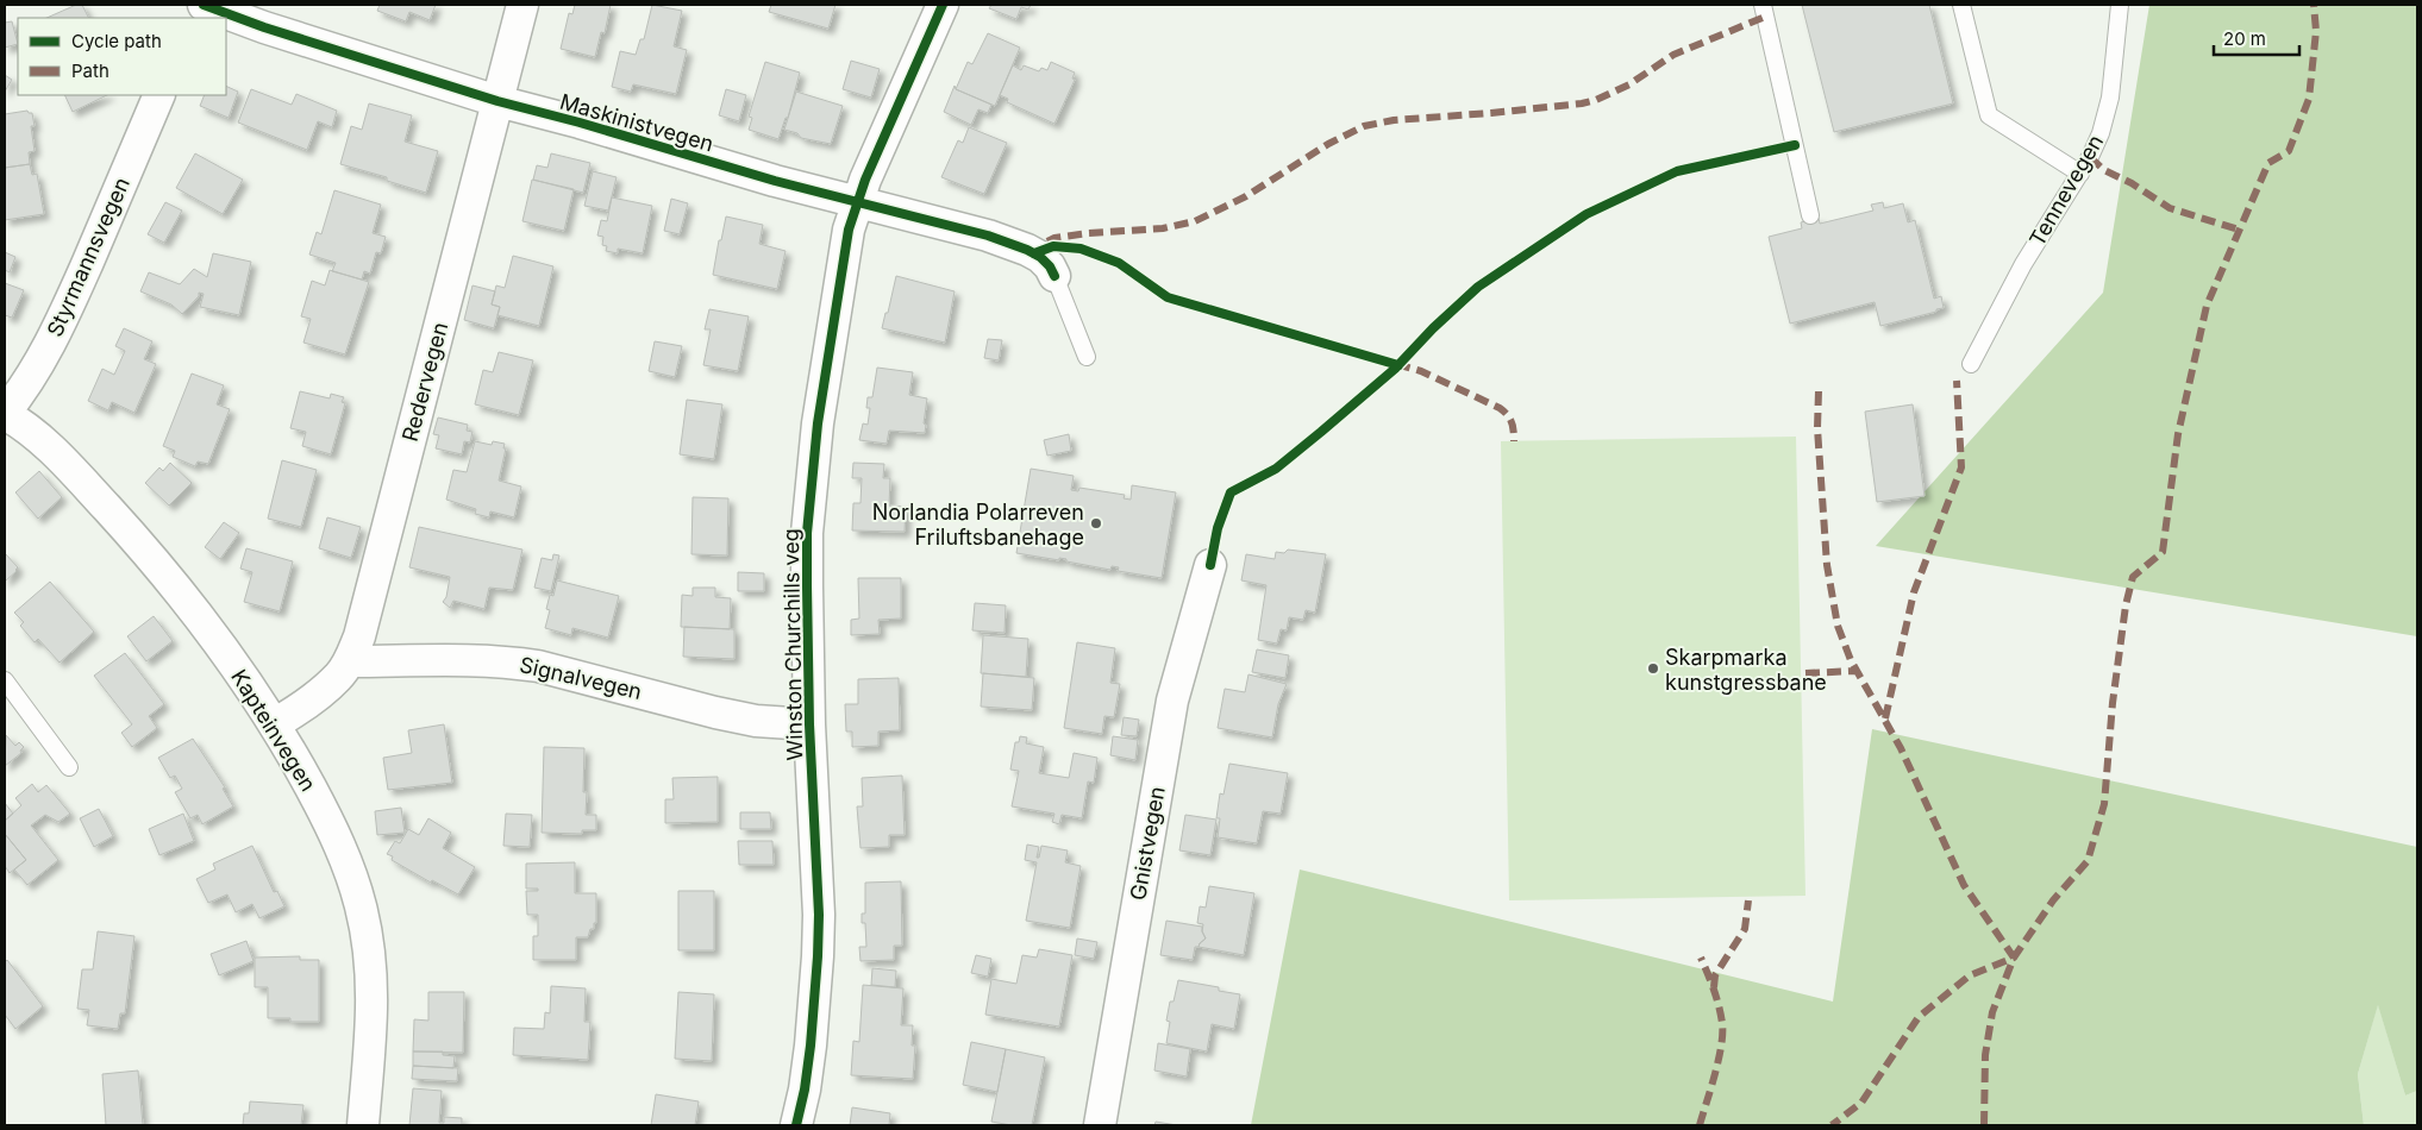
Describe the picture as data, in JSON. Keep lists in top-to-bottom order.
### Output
{
  "streets": {
    "street": [
      "Maskinistvegen",
      "Styrmannsvegen",
      "Redervegen",
      "Winston Churchills veg",
      "Signalvegen",
      "Kapteinvegen",
      "Gnistvegen"
    ],
    "lane": ["Tennevegen"]
  },
  "crossings": [
    ["Maskinistvegen", "Redervegen"],
    ["Maskinistvegen", "Winston Churchills veg"],
    ["Styrmannsvegen", "Kapteinvegen"],
    ["Redervegen", "Signalvegen"],
    ["Redervegen", "Kapteinvegen"],
    ["Winston Churchills veg", "Signalvegen"]
  ],
  "places": ["Norlandia Polarreven Friluftsbanehage", "Skarpmarka kunstgressbane"],
  "legend": ["Cycle path", "Path"],
  "scale_bar": "20 m"
}
